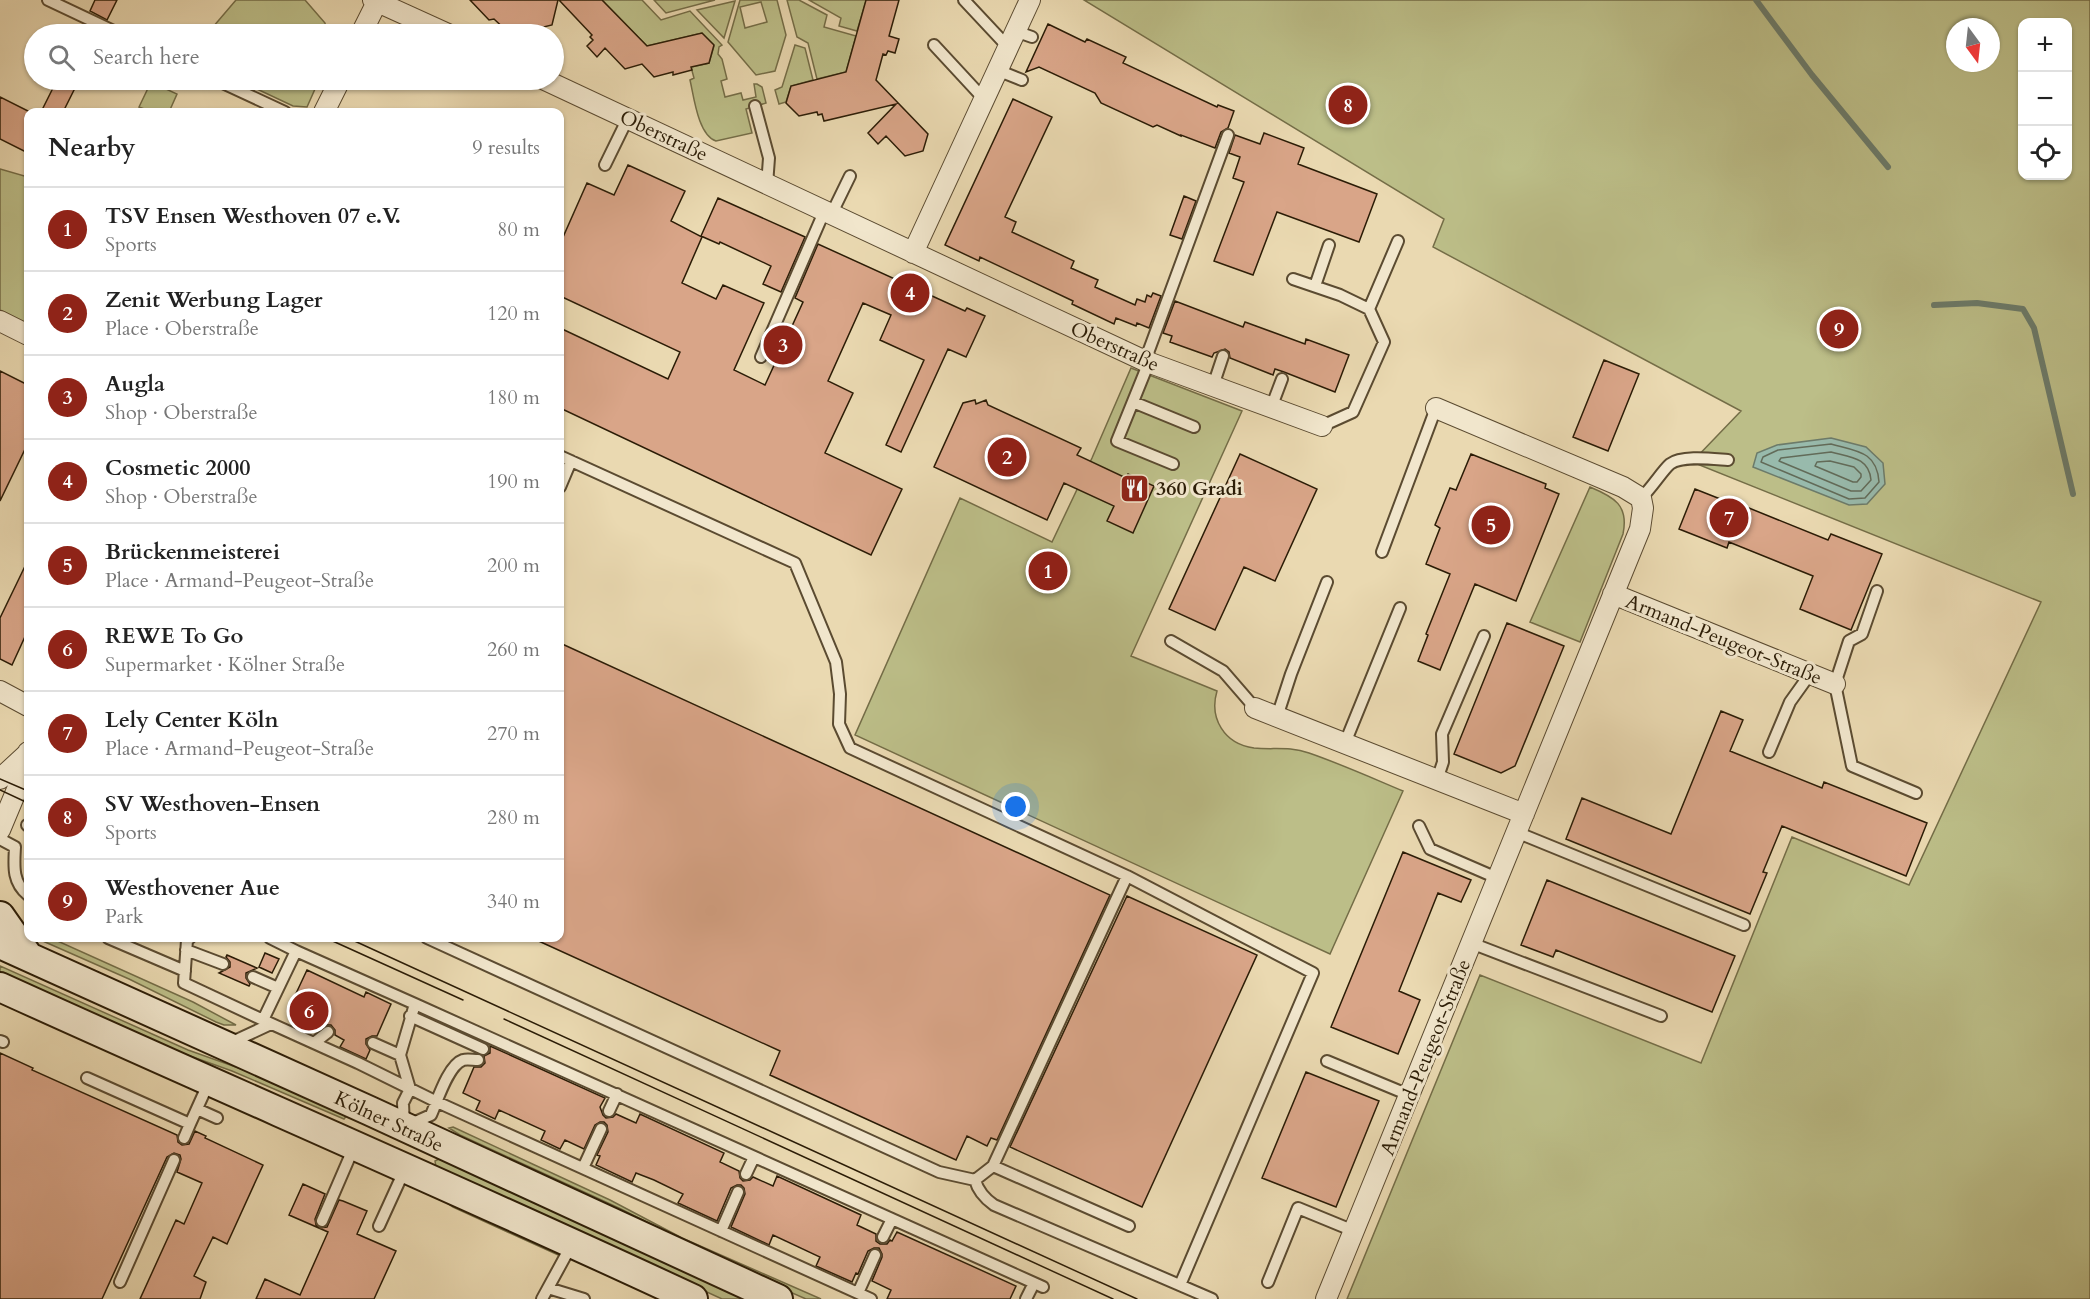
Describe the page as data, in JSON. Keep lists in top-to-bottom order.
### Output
{
  "streets": {
    "main road": ["Kölner Straße"],
    "street": ["Oberstraße", "Armand-Peugeot-Straße"]
  },
  "places": {
    "restaurant": ["360 Gradi"]
  },
  "north": "bottom",
  "page": {
    "map_buttons": ["+", "−"],
    "search": "Search here",
    "pins": [
      "8",
      "4",
      "9",
      "3",
      "2",
      "7",
      "5",
      "1",
      "6"
    ],
    "heading": ["Nearby", "9 results"],
    "list": [
      {
        "mark": "1",
        "name": "TSV Ensen Westhoven 07 e.V.",
        "note": "Sports",
        "value": "80 m"
      },
      {
        "mark": "2",
        "name": "Zenit Werbung Lager",
        "note": "Place · Oberstraße",
        "value": "120 m"
      },
      {
        "mark": "3",
        "name": "Augla",
        "note": "Shop · Oberstraße",
        "value": "180 m"
      },
      {
        "mark": "4",
        "name": "Cosmetic 2000",
        "note": "Shop · Oberstraße",
        "value": "190 m"
      },
      {
        "mark": "5",
        "name": "Brückenmeisterei",
        "note": "Place · Armand-Peugeot-Straße",
        "value": "200 m"
      },
      {
        "mark": "6",
        "name": "REWE To Go",
        "note": "Supermarket · Kölner Straße",
        "value": "260 m"
      },
      {
        "mark": "7",
        "name": "Lely Center Köln",
        "note": "Place · Armand-Peugeot-Straße",
        "value": "270 m"
      },
      {
        "mark": "8",
        "name": "SV Westhoven-Ensen",
        "note": "Sports",
        "value": "280 m"
      },
      {
        "mark": "9",
        "name": "Westhovener Aue",
        "note": "Park",
        "value": "340 m"
      }
    ]
  }
}
